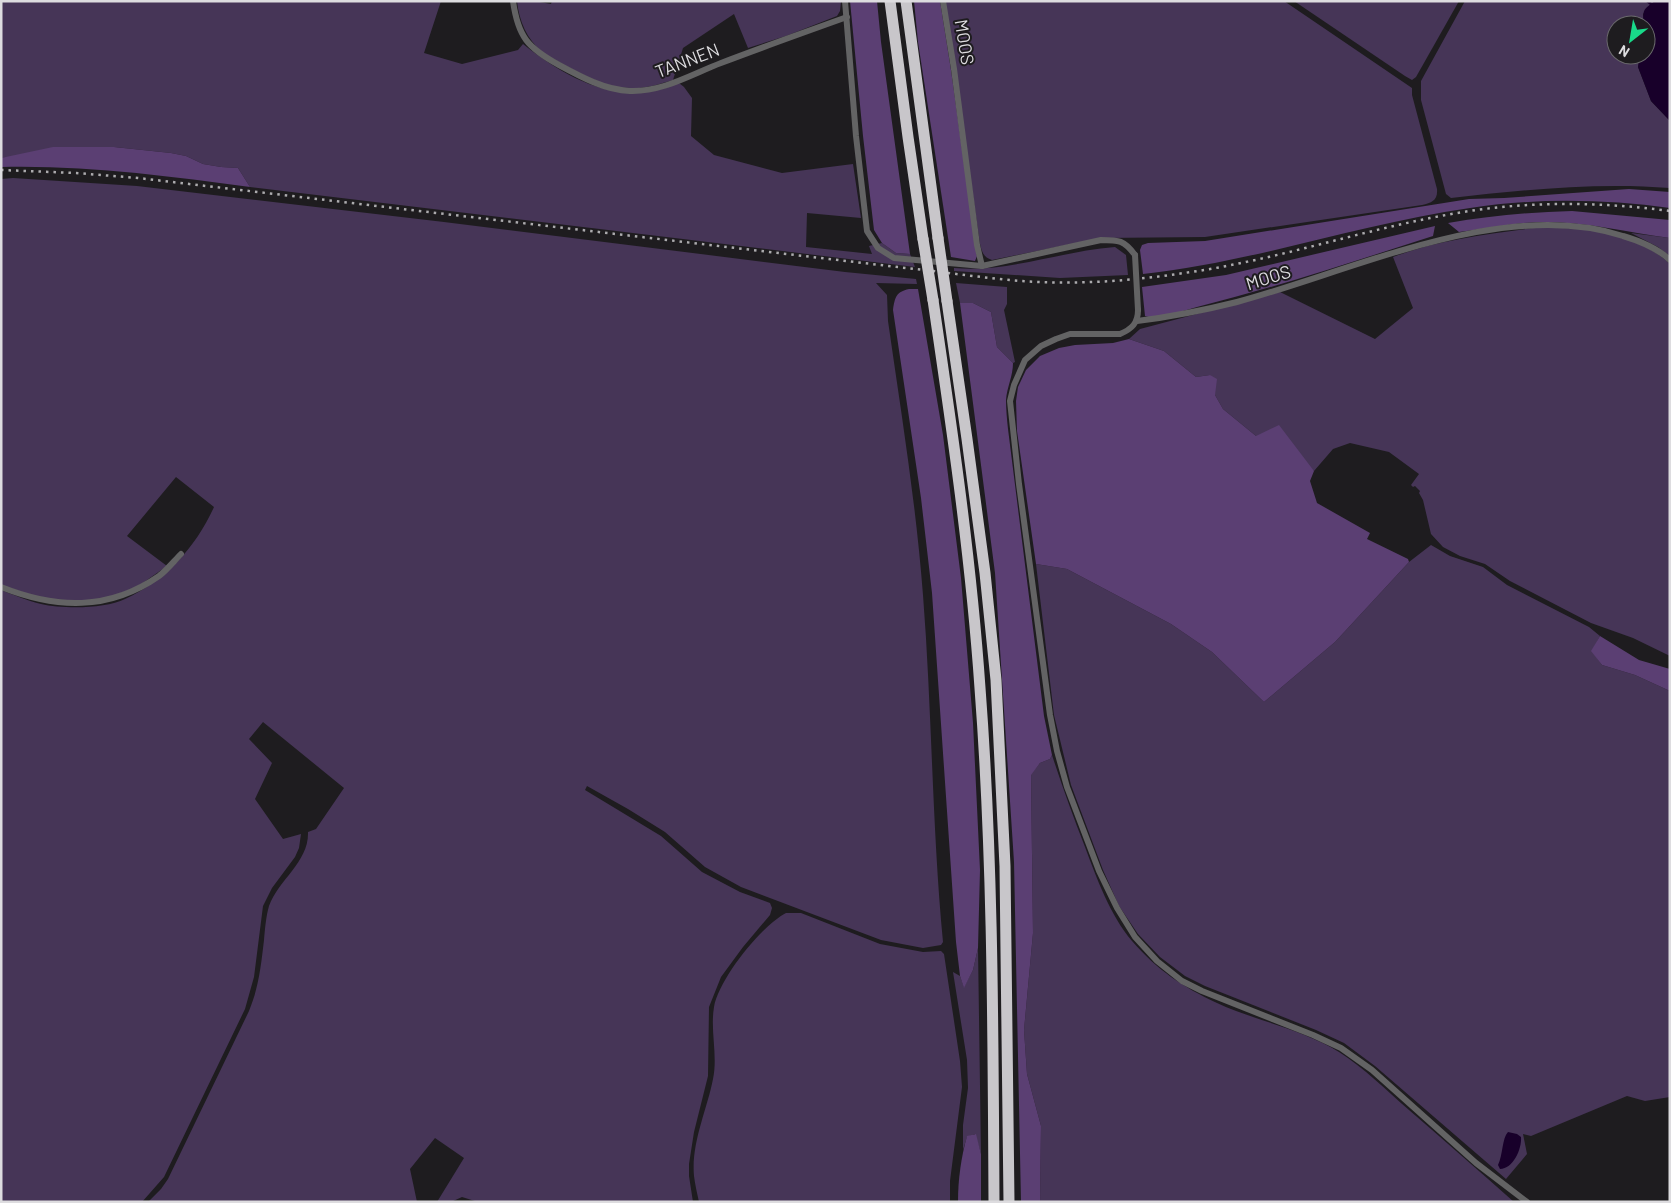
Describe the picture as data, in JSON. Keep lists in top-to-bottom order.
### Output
{
  "streets": {
    "street": ["MOOS", "TANNEN"]
  },
  "north": "bottom left"
}
